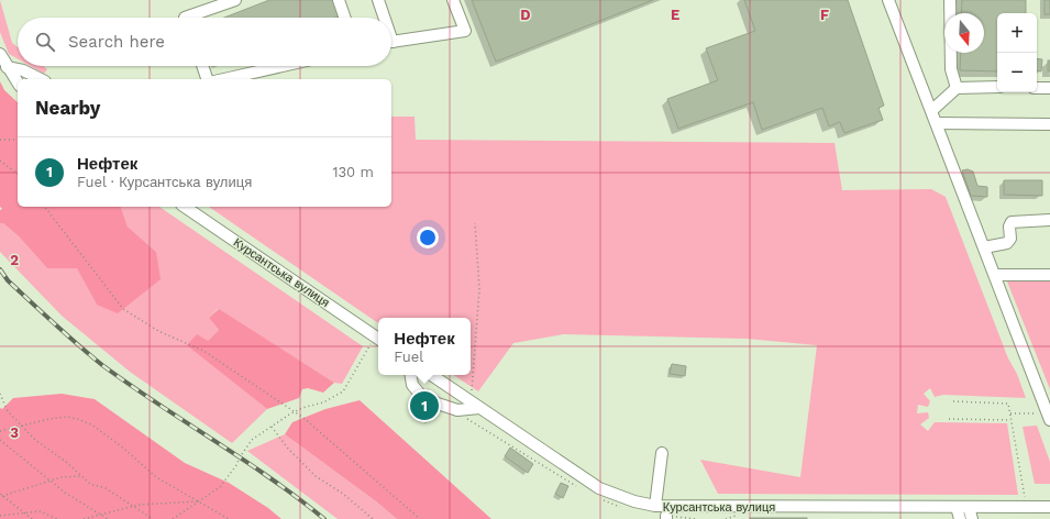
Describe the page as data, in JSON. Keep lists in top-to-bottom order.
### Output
{
  "streets": {
    "street": ["Курсантська вулиця"]
  },
  "north": "bottom",
  "page": {
    "map_buttons": ["+", "−"],
    "search": "Search here",
    "heading": "Nearby",
    "list": [
      {
        "mark": "1",
        "name": "Нефтек",
        "note": "Fuel · Курсантська вулиця",
        "value": "130 m"
      }
    ],
    "popup": ["Нефтек", "Fuel"],
    "pins": "1"
  },
  "grid": {
    "columns": ["D", "E", "F"],
    "rows": ["2", "3"]
  }
}
